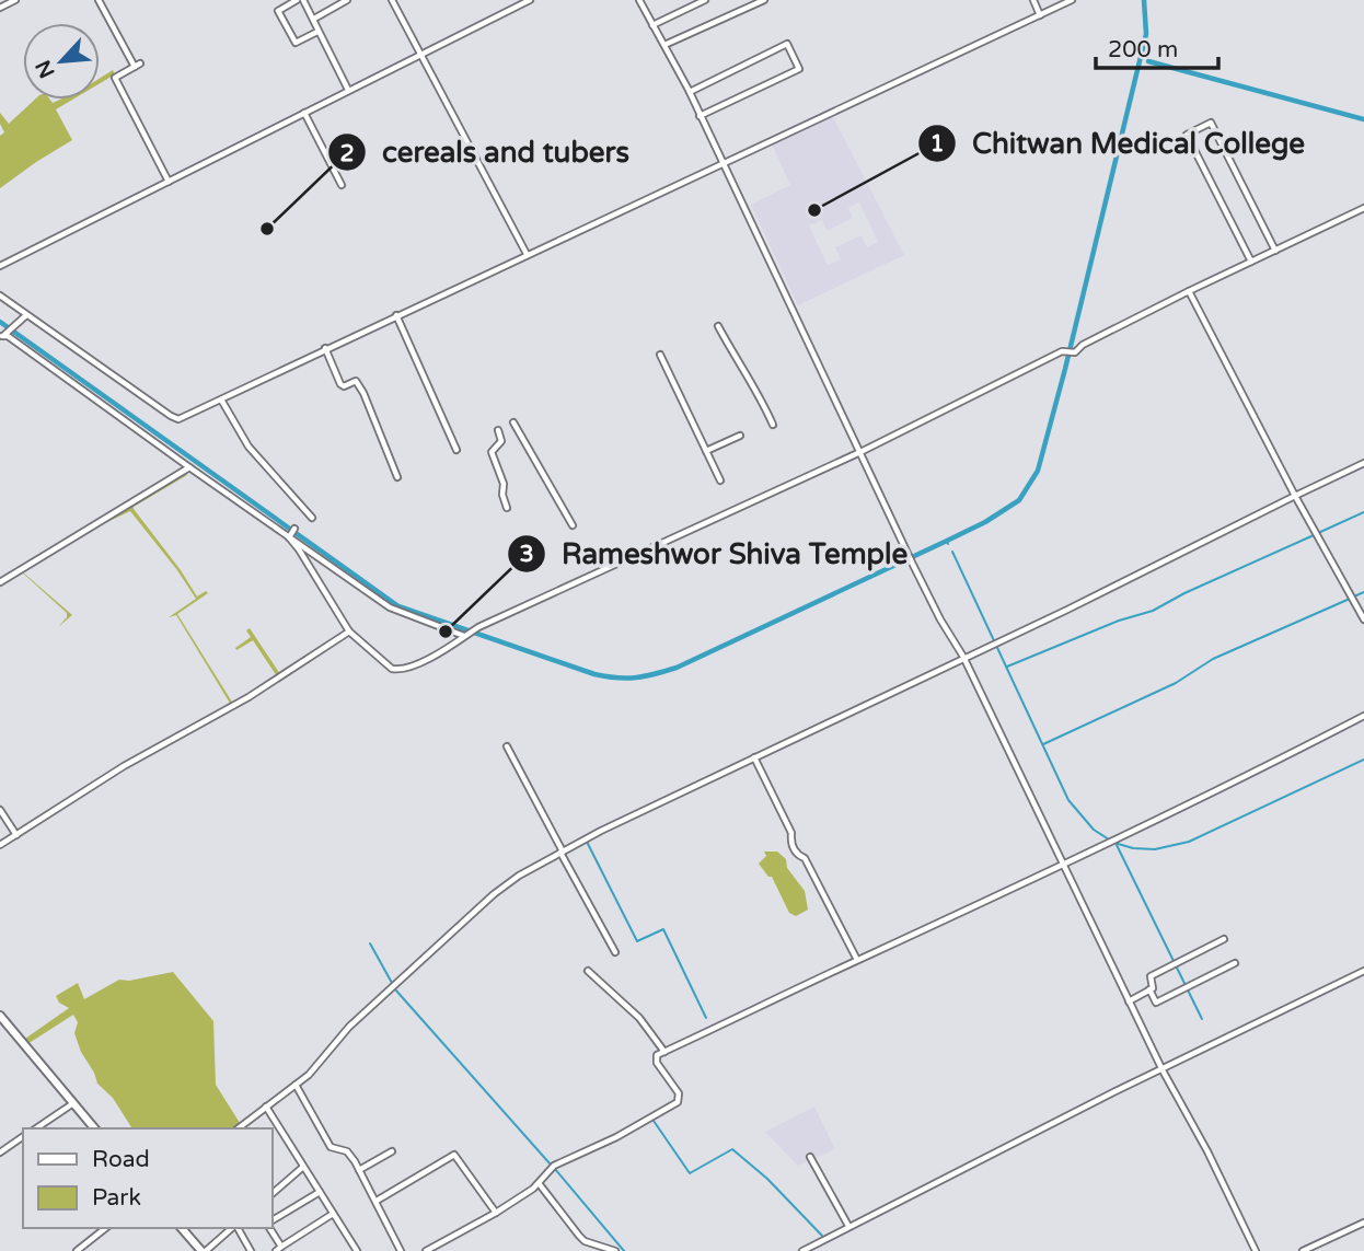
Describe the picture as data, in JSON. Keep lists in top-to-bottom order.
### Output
{
  "places": ["Chitwan Medical College", "cereals and tubers", "Rameshwor Shiva Temple"],
  "legend": ["Road", "Park"],
  "scale_bar": "200 m",
  "north": "bottom left"
}
